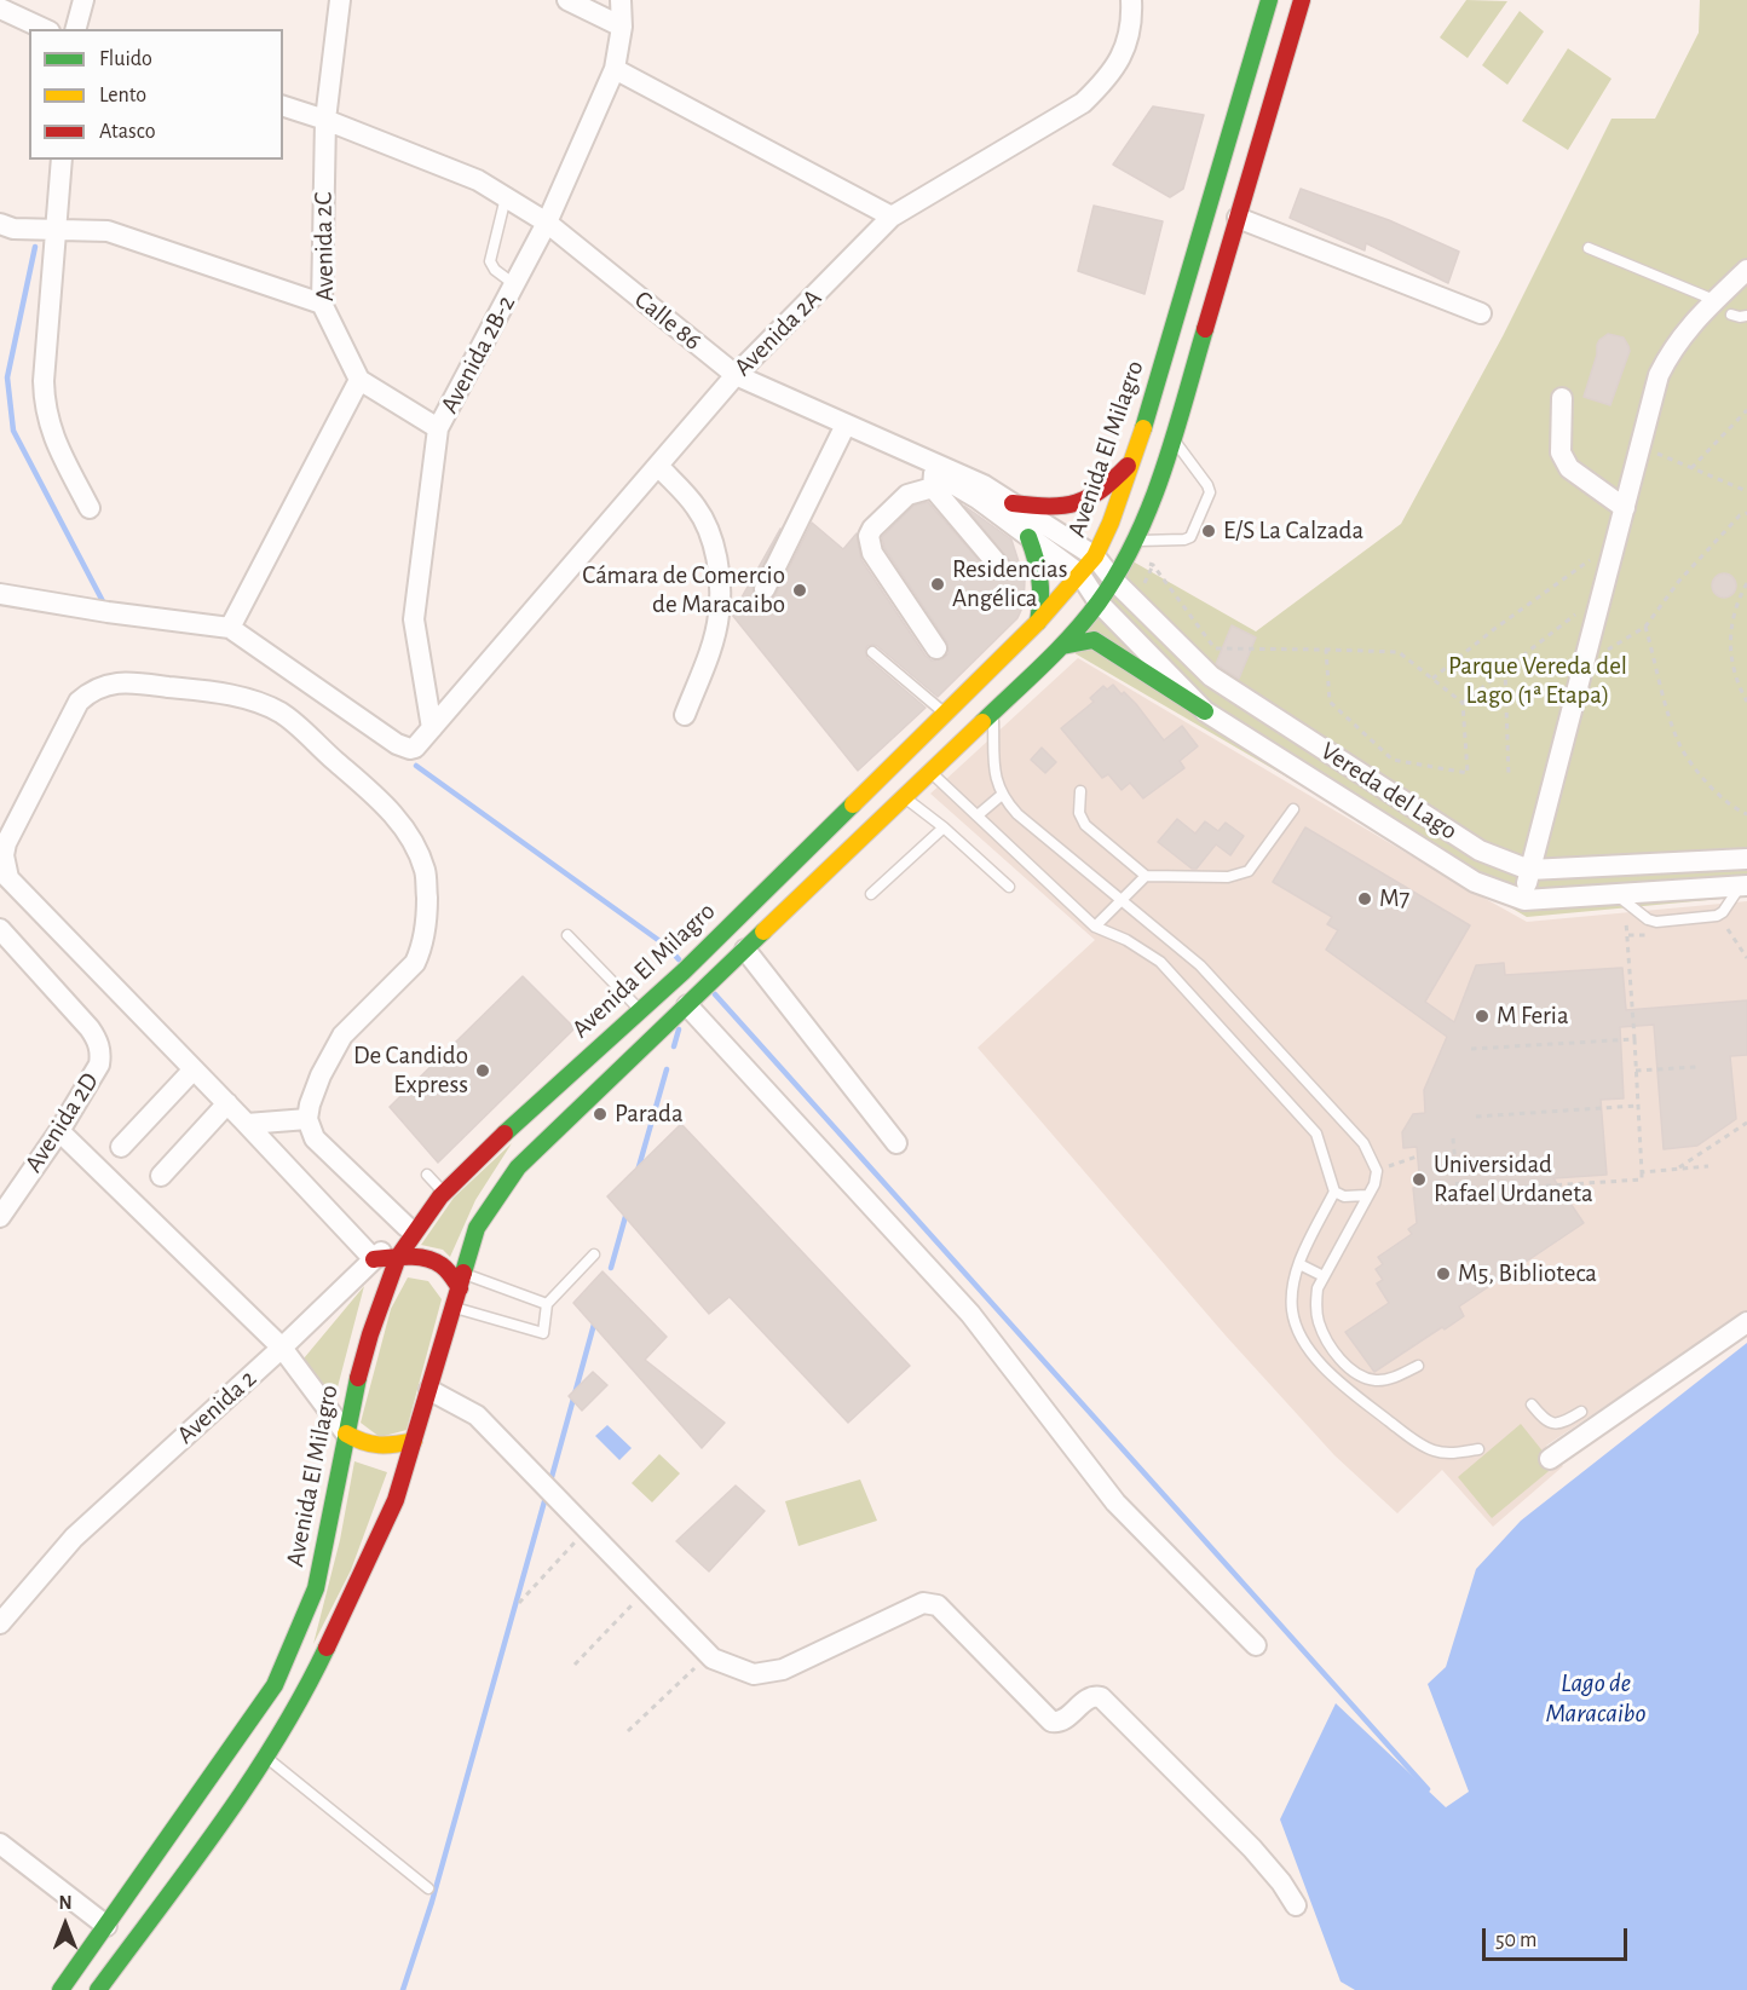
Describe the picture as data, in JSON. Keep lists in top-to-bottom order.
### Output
{
  "streets": {
    "main road": ["Avenida El Milagro"],
    "street": [
      "Avenida 2C",
      "Calle 86",
      "Avenida 2A",
      "Avenida 2B-2",
      "Vereda del Lago",
      "Avenida 2D",
      "Avenida 2"
    ]
  },
  "crossings": [
    ["Avenida 2C", "Calle 86"],
    ["Calle 86", "Avenida 2A"],
    ["Calle 86", "Avenida 2B-2"],
    ["Calle 86", "Avenida El Milagro"],
    ["Calle 86", "Vereda del Lago"],
    ["Avenida 2A", "Avenida 2B-2"],
    ["Avenida El Milagro", "Vereda del Lago"],
    ["Avenida El Milagro", "Avenida 2"]
  ],
  "water": ["Lago de Maracaibo"],
  "parks": ["Parque Vereda del Lago (1ª Etapa)"],
  "places": [
    "E/S La Calzada",
    "Residencias Angélica",
    "Cámara de Comercio de Maracaibo",
    "M7",
    "M Feria",
    "De Candido Express",
    "Parada",
    "Universidad Rafael Urdaneta",
    "M5, Biblioteca"
  ],
  "legend": ["Fluido", "Lento", "Atasco"],
  "scale_bar": "50 m",
  "north": "top"
}
